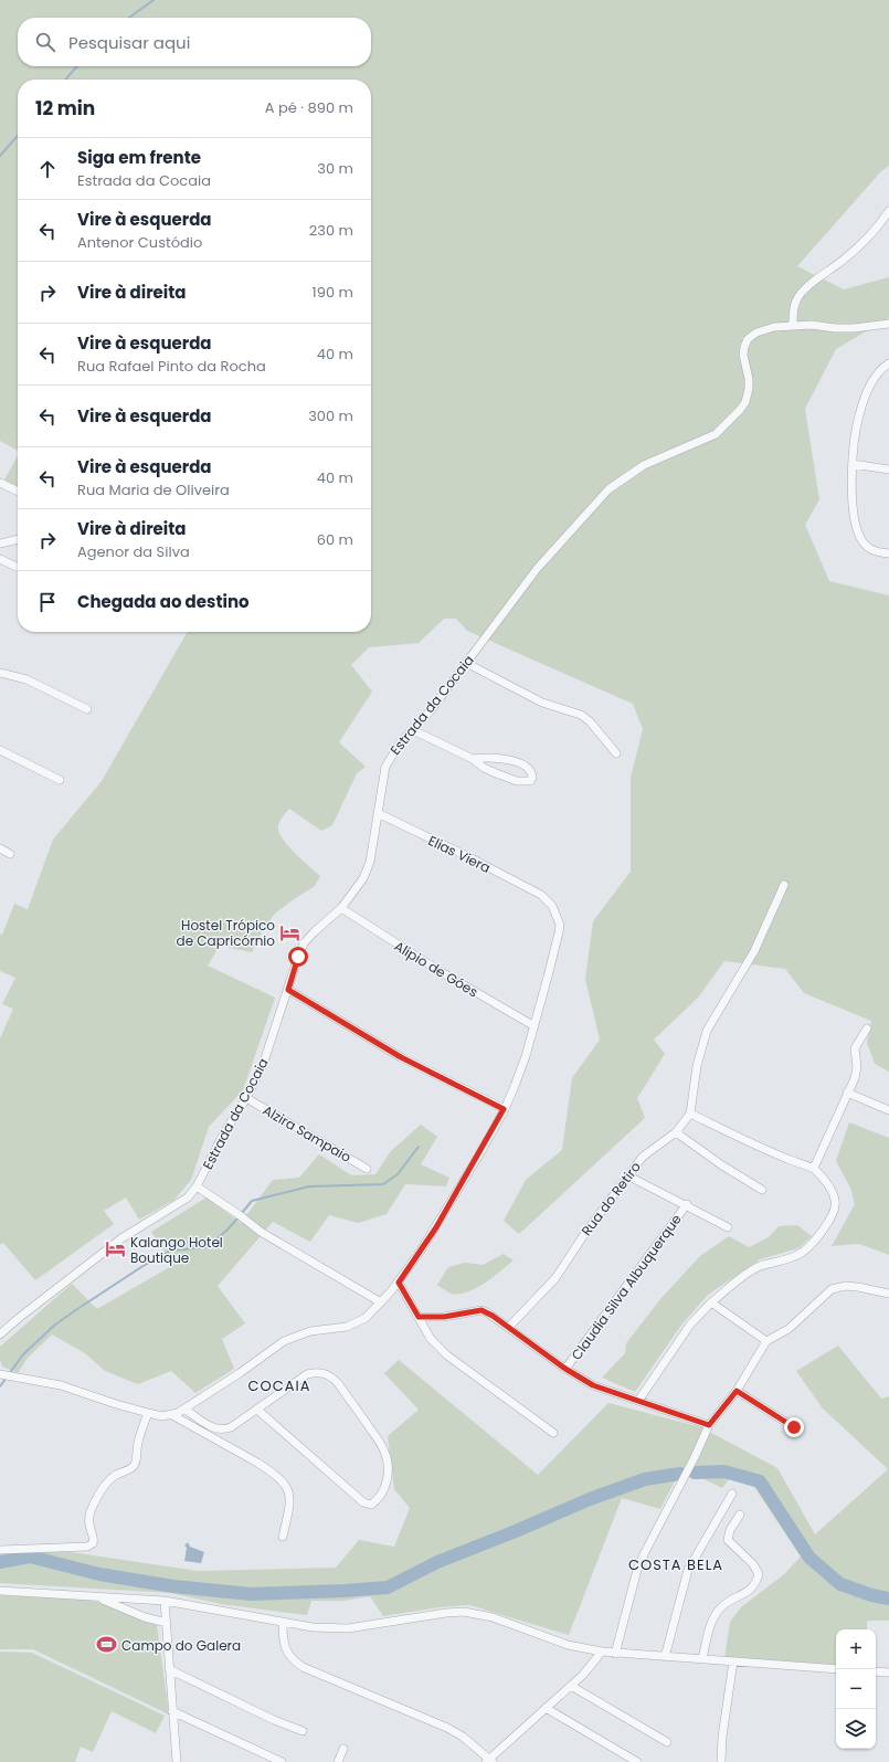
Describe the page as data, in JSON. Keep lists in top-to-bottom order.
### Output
{
  "streets": {
    "street": [
      "Estrada da Cocaia",
      "Alipio de Góes",
      "Alzira Sampaio",
      "Rua do Retiro",
      "Claudia Silva Albuquerque"
    ]
  },
  "crossings": [
    ["Estrada da Cocaia", "Alipio de Góes"],
    ["Estrada da Cocaia", "Alzira Sampaio"]
  ],
  "districts": ["COCAIA", "COSTA BELA"],
  "places": {
    "hotel": ["Hostel Trópico de Capricórnio", "Kalango Hotel Boutique"],
    "sports": ["Campo do Galera"]
  },
  "page": {
    "search": "Pesquisar aqui",
    "heading": ["12 min", "A pé · 890 m"],
    "list": [
      ["Siga em frente", "Estrada da Cocaia", "30 m"],
      ["Vire à esquerda", "Antenor Custódio", "230 m"],
      ["Vire à direita", "190 m"],
      ["Vire à esquerda", "Rua Rafael Pinto da Rocha", "40 m"],
      ["Vire à esquerda", "300 m"],
      ["Vire à esquerda", "Rua Maria de Oliveira", "40 m"],
      ["Vire à direita", "Agenor da Silva", "60 m"],
      "Chegada ao destino"
    ],
    "map_buttons": ["+", "−"]
  }
}
